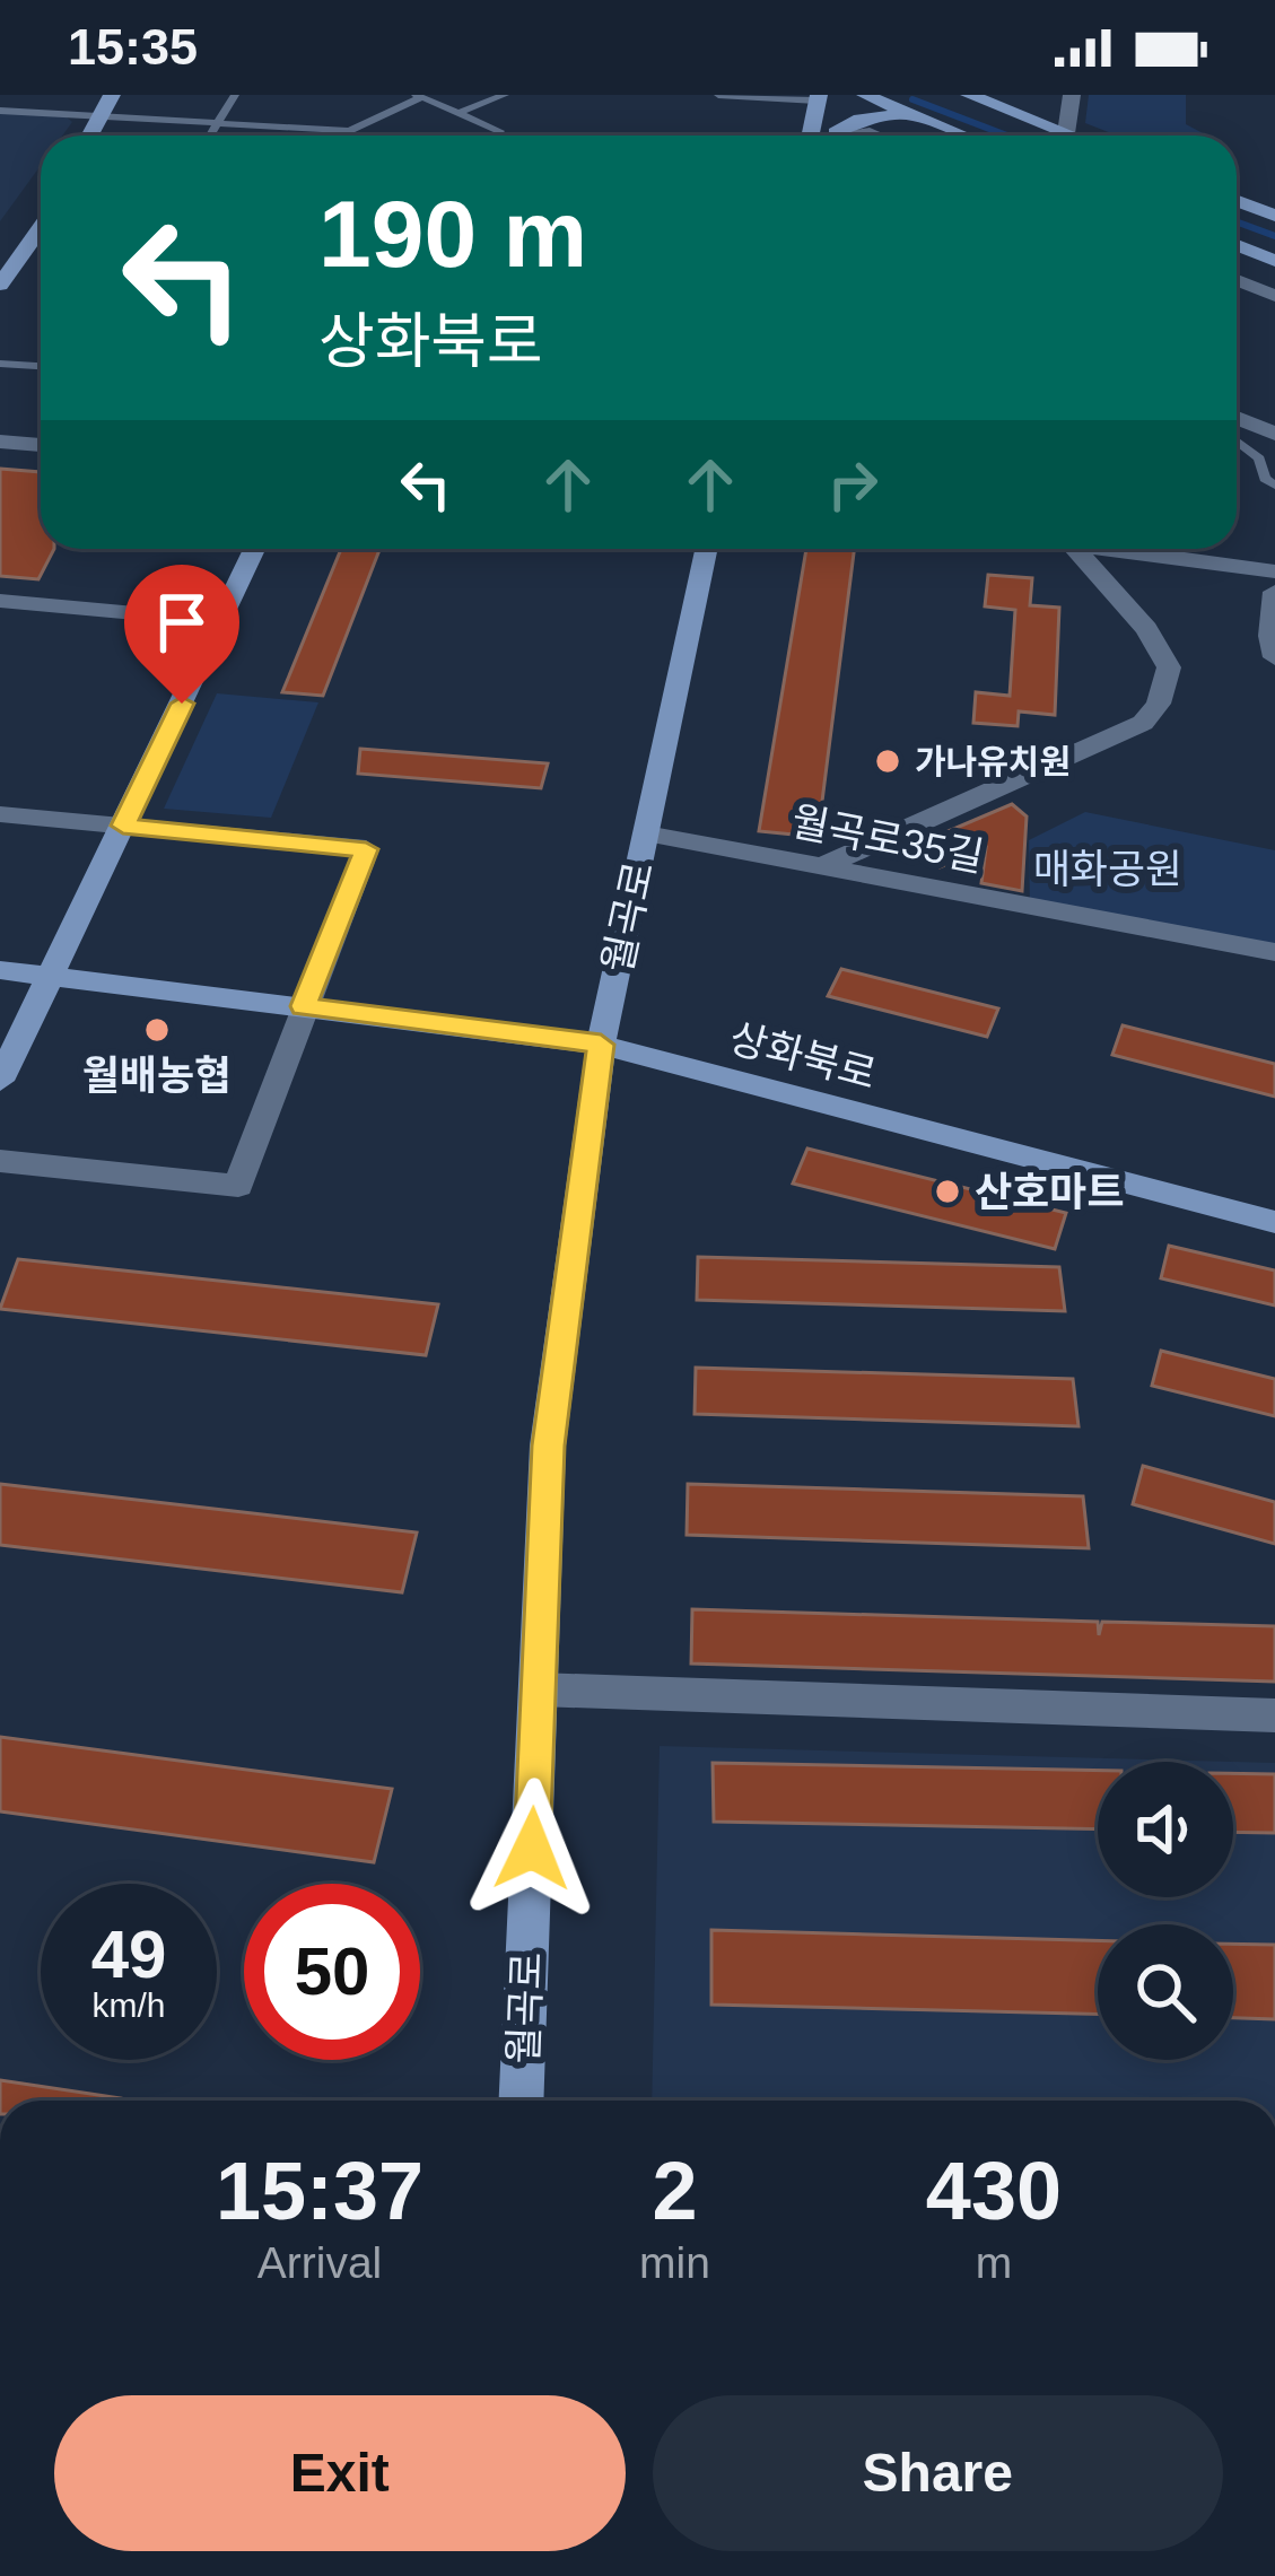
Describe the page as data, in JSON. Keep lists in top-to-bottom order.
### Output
{
  "streets": {
    "main road": ["월곡로", "상화북로"],
    "street": ["월곡로35길"]
  },
  "crossings": [
    ["월곡로35길", "월곡로"],
    ["월곡로", "상화북로"]
  ],
  "parks": ["매화공원"],
  "places": ["가나유치원", "월배농협", "산호마트"],
  "page": {
    "status": "15:35",
    "turn": ["190 m", "상화북로"],
    "speed": "49 km/h",
    "limit": "50",
    "eta": [
      "15:37",
      "Arrival",
      "2",
      "min",
      "430",
      "m"
    ],
    "buttons": ["Exit", "Share"]
  }
}
